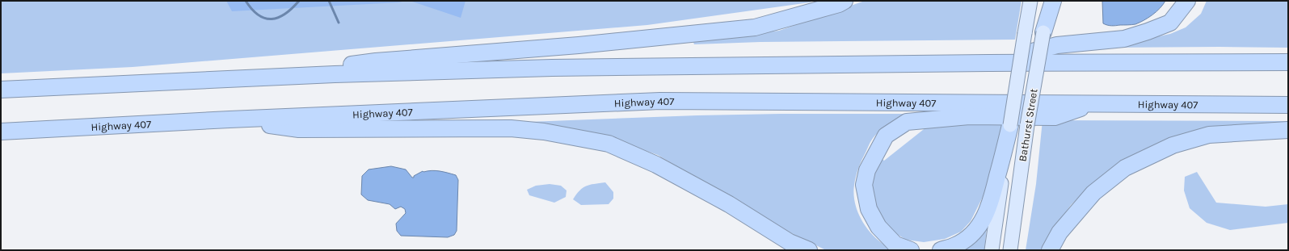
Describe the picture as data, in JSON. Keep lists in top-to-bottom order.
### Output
{
  "streets": {
    "highway": ["Highway 407"],
    "main road": ["Bathurst Street"]
  }
}
